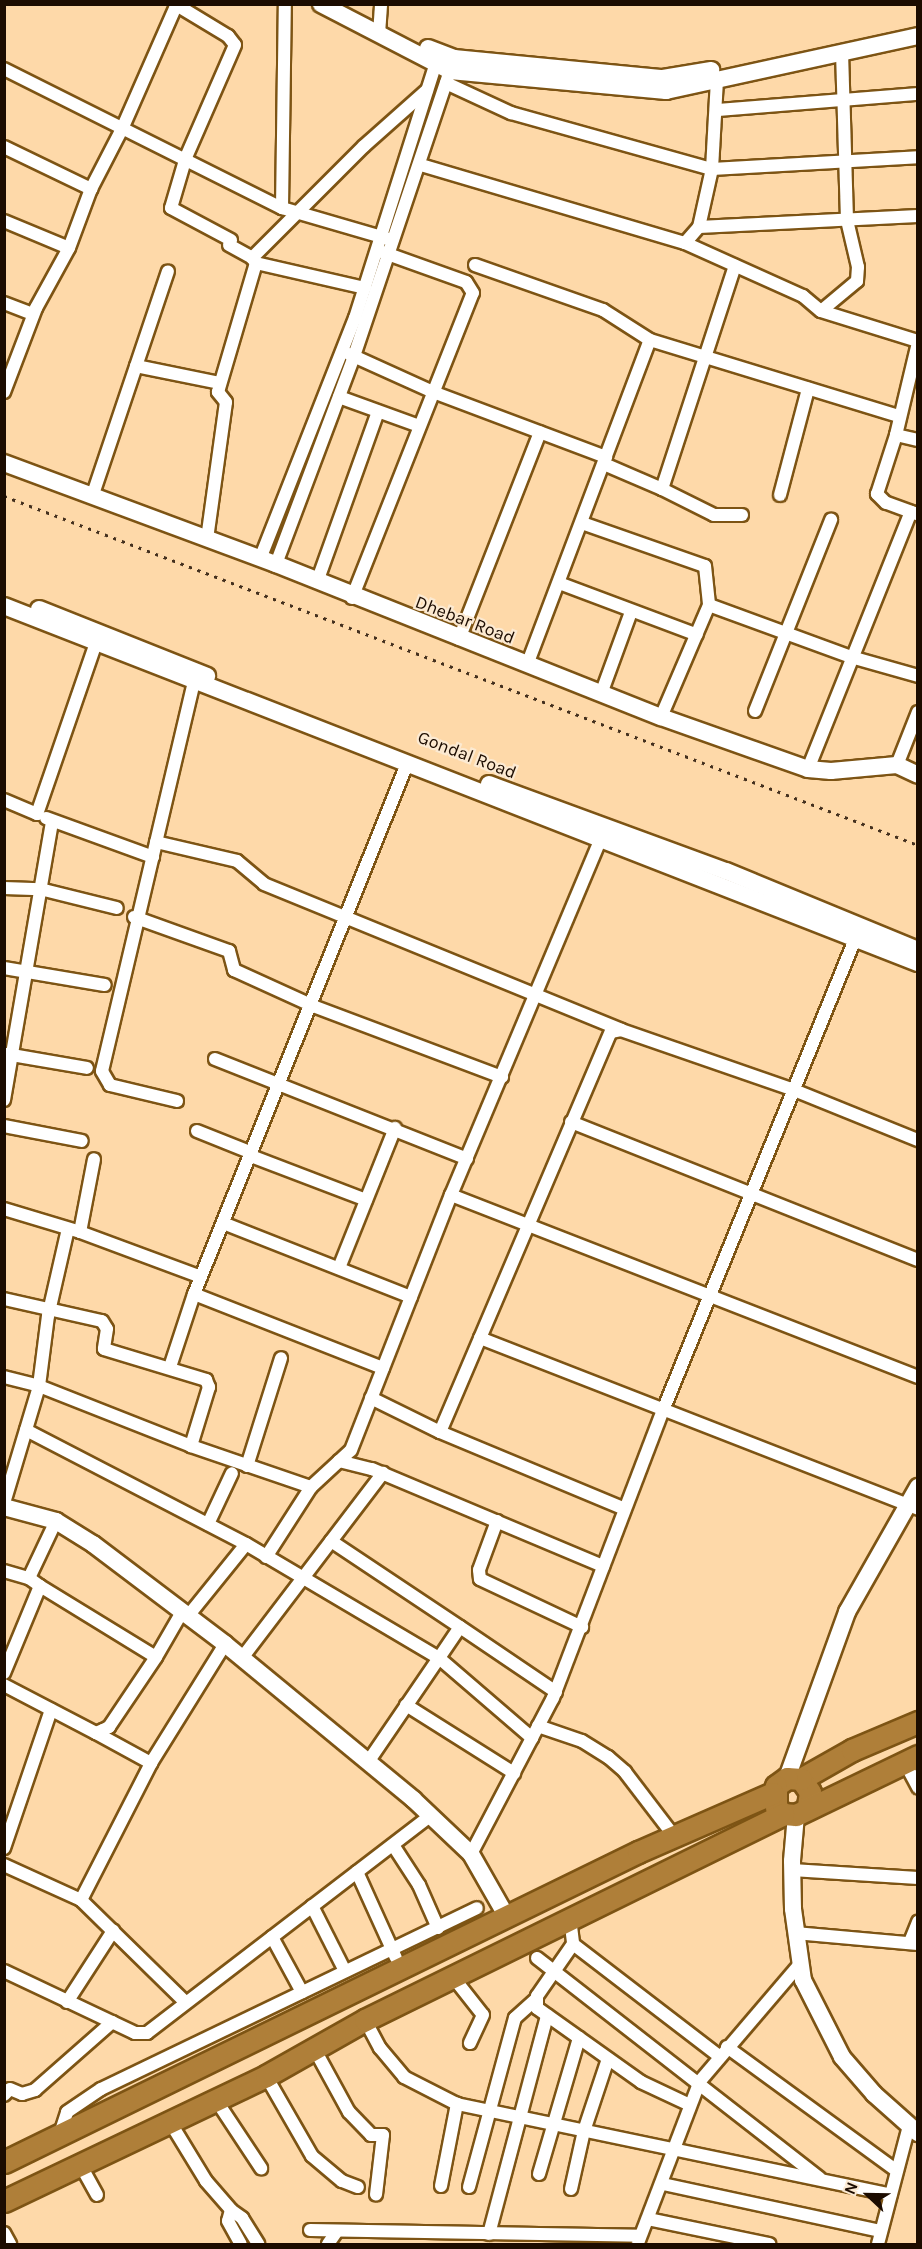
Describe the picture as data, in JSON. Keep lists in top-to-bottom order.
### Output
{
  "streets": {
    "street": ["Dhebar Road", "Gondal Road"]
  },
  "north": "left"
}
